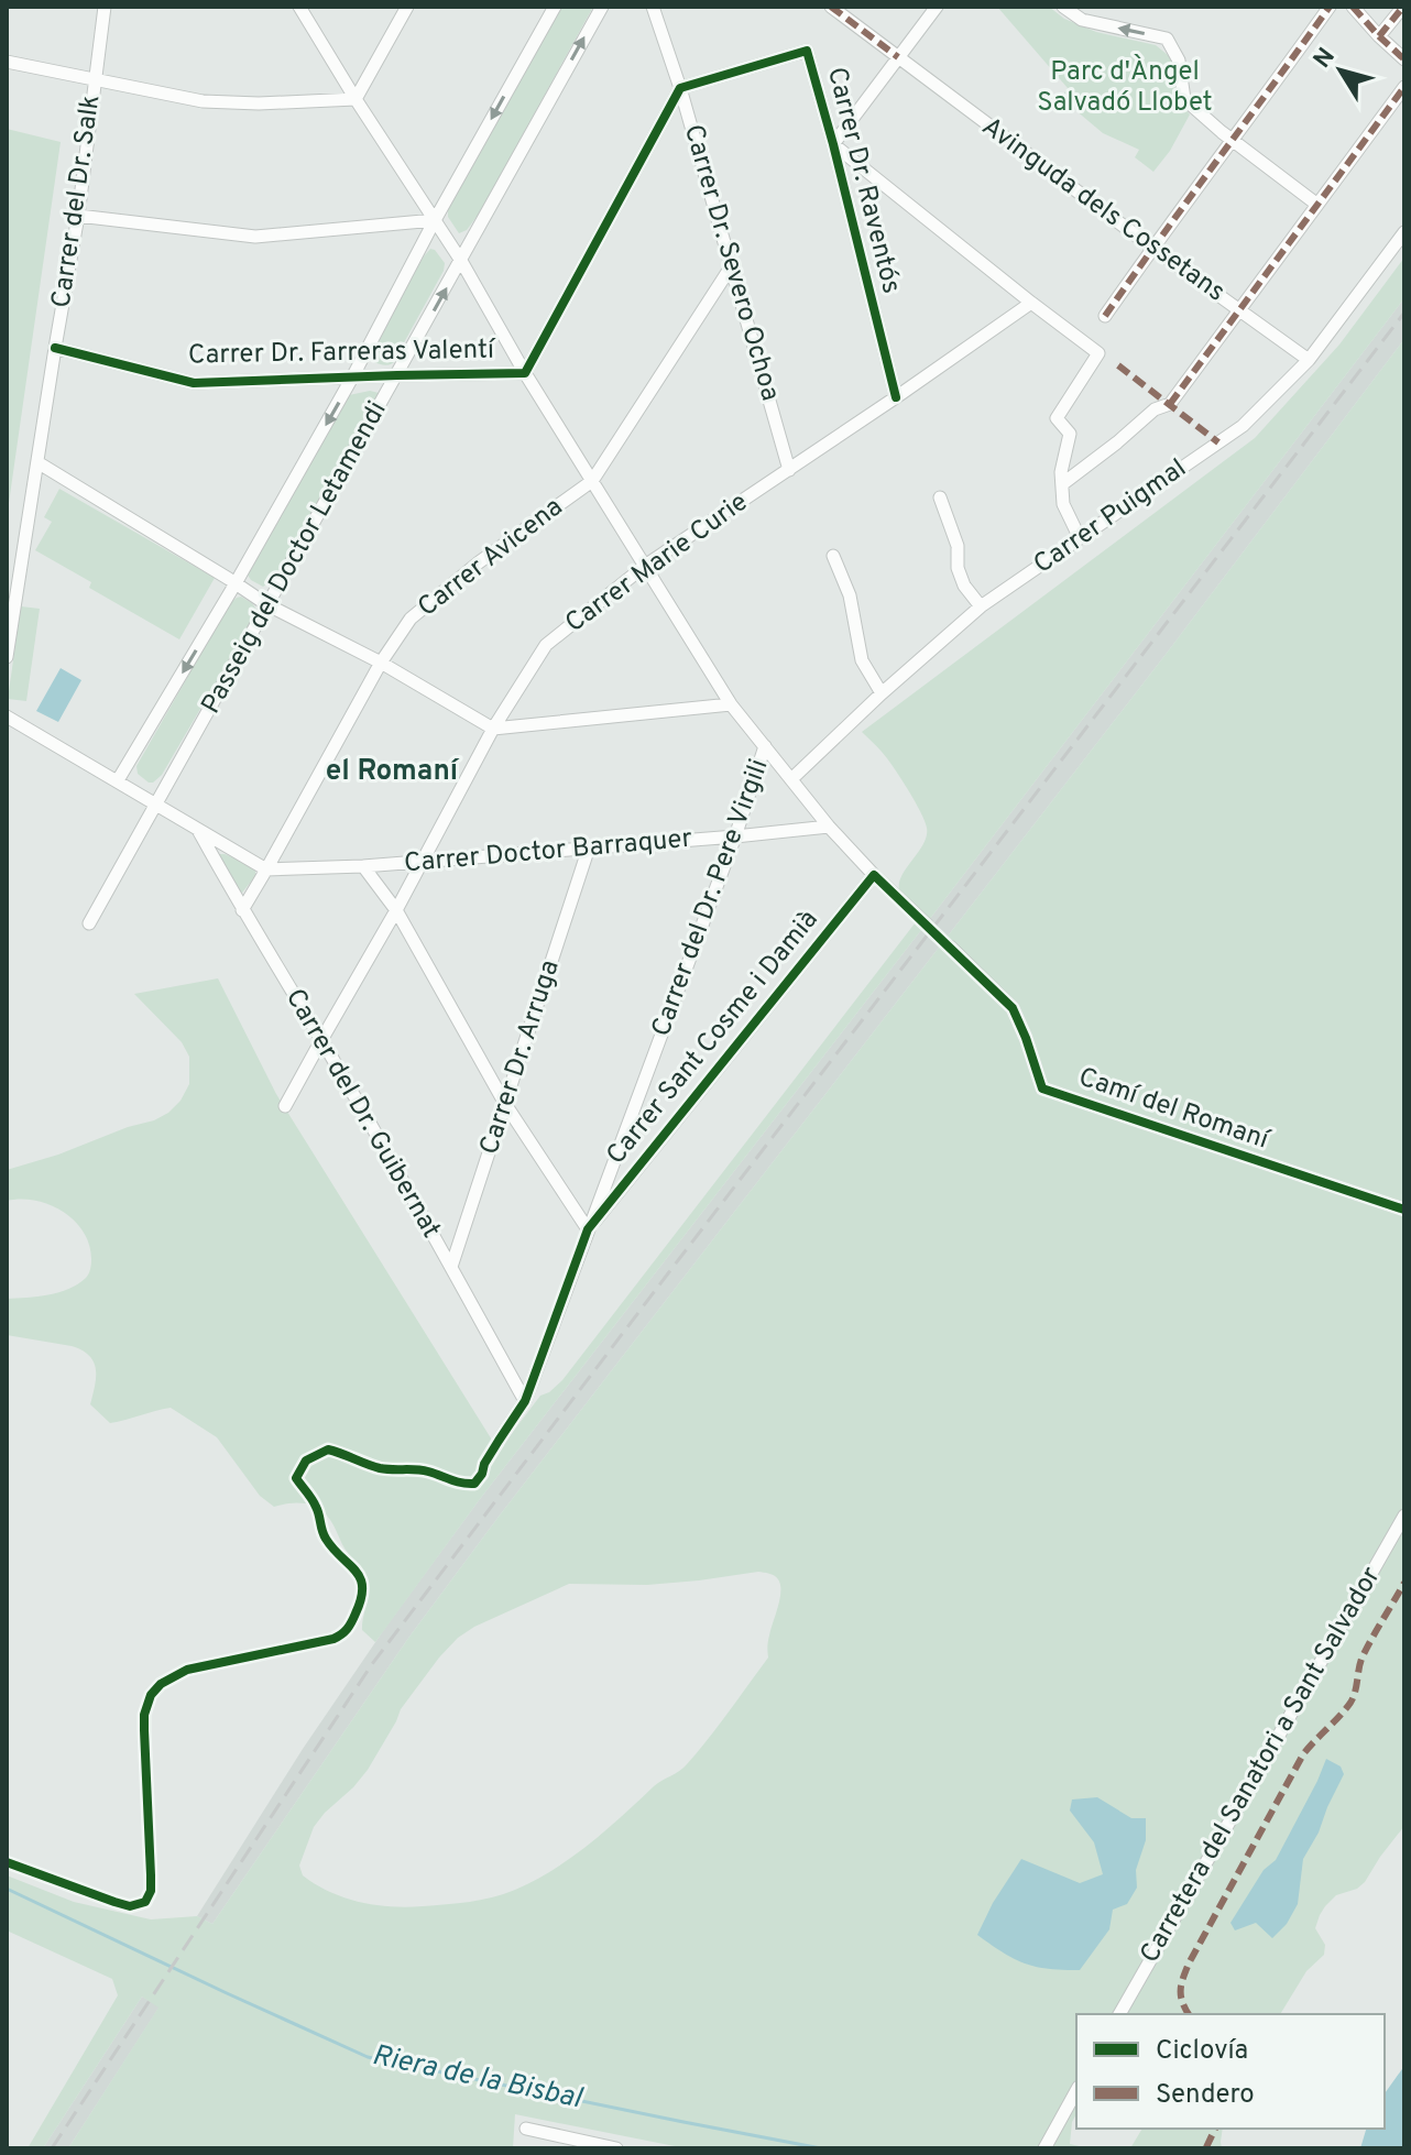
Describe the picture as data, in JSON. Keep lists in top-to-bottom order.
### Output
{
  "streets": {
    "street": [
      "Carrer Dr. Raventós",
      "Carrer del Dr. Salk",
      "Avinguda dels Cossetans",
      "Carrer Dr. Severo Ochoa",
      "Carrer Dr. Farreras Valentí",
      "Carrer Puigmal",
      "Passeig del Doctor Letamendi",
      "Carrer Avicena",
      "Carrer Marie Curie",
      "Carrer Doctor Barraquer",
      "Carrer del Dr. Pere Virgili",
      "Carrer Sant Cosme i Damià",
      "Carrer Dr. Arruga",
      "Camí del Romaní",
      "Carrer del Dr. Guibernat",
      "Carretera del Sanatori a Sant Salvador"
    ]
  },
  "crossings": [
    ["Carrer Dr. Raventós", "Carrer Dr. Severo Ochoa"],
    ["Carrer Dr. Raventós", "Carrer Marie Curie"],
    ["Carrer del Dr. Salk", "Carrer Dr. Farreras Valentí"],
    ["Avinguda dels Cossetans", "Carrer Puigmal"],
    ["Carrer Dr. Severo Ochoa", "Carrer Avicena"],
    ["Carrer Dr. Severo Ochoa", "Carrer Marie Curie"],
    ["Carrer Dr. Farreras Valentí", "Passeig del Doctor Letamendi"],
    ["Carrer Avicena", "Carrer Doctor Barraquer"],
    ["Carrer Avicena", "Carrer del Dr. Guibernat"],
    ["Carrer Marie Curie", "Carrer Doctor Barraquer"],
    ["Carrer Marie Curie", "Carrer del Dr. Guibernat"],
    ["Carrer Doctor Barraquer", "Carrer del Dr. Pere Virgili"],
    ["Carrer Doctor Barraquer", "Carrer Dr. Arruga"],
    ["Carrer del Dr. Pere Virgili", "Carrer Sant Cosme i Damià"],
    ["Carrer del Dr. Pere Virgili", "Carrer del Dr. Guibernat"],
    ["Carrer Dr. Arruga", "Carrer del Dr. Guibernat"]
  ],
  "districts": ["el Romaní"],
  "water": ["Riera de la Bisbal"],
  "parks": ["Parc d'Àngel Salvadó Llobet"],
  "legend": ["Ciclovía", "Sendero"],
  "north": "top left"
}
